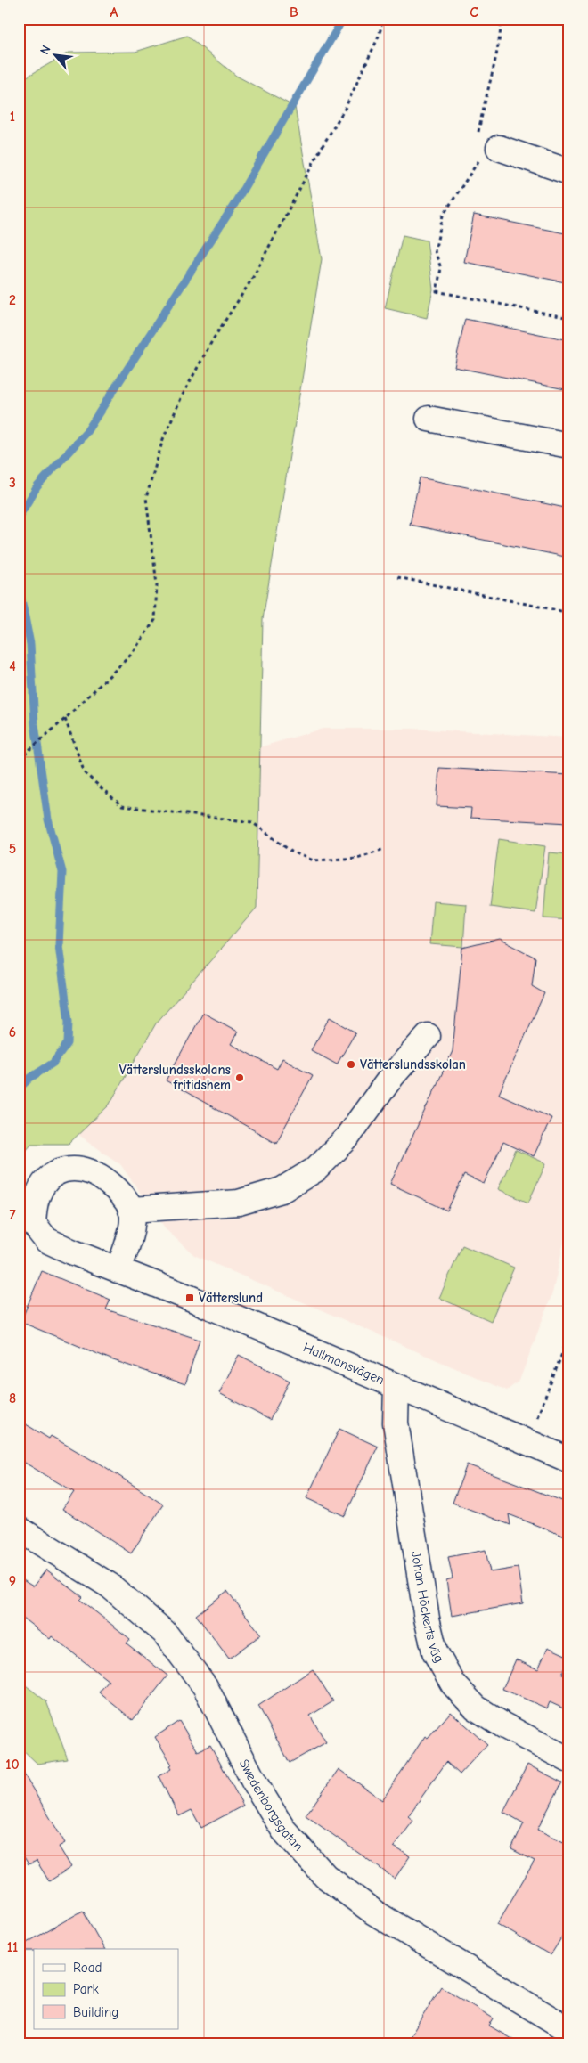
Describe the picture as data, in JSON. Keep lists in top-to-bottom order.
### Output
{
  "streets": {
    "street": ["Hallmansvägen", "Johan Höckerts väg", "Swedenborgsgatan"]
  },
  "crossings": [
    ["Hallmansvägen", "Johan Höckerts väg"]
  ],
  "places": {
    "other": ["Vätterslundsskolan", "Vätterslundsskolans fritidshem"],
    "transit": ["Vätterslund"]
  },
  "legend": ["Road", "Park", "Building"],
  "north": "top left",
  "grid": {
    "columns": ["A", "B", "C"],
    "rows": [
      "1",
      "2",
      "3",
      "4",
      "5",
      "6",
      "7",
      "8",
      "9",
      "10",
      "11"
    ]
  }
}
